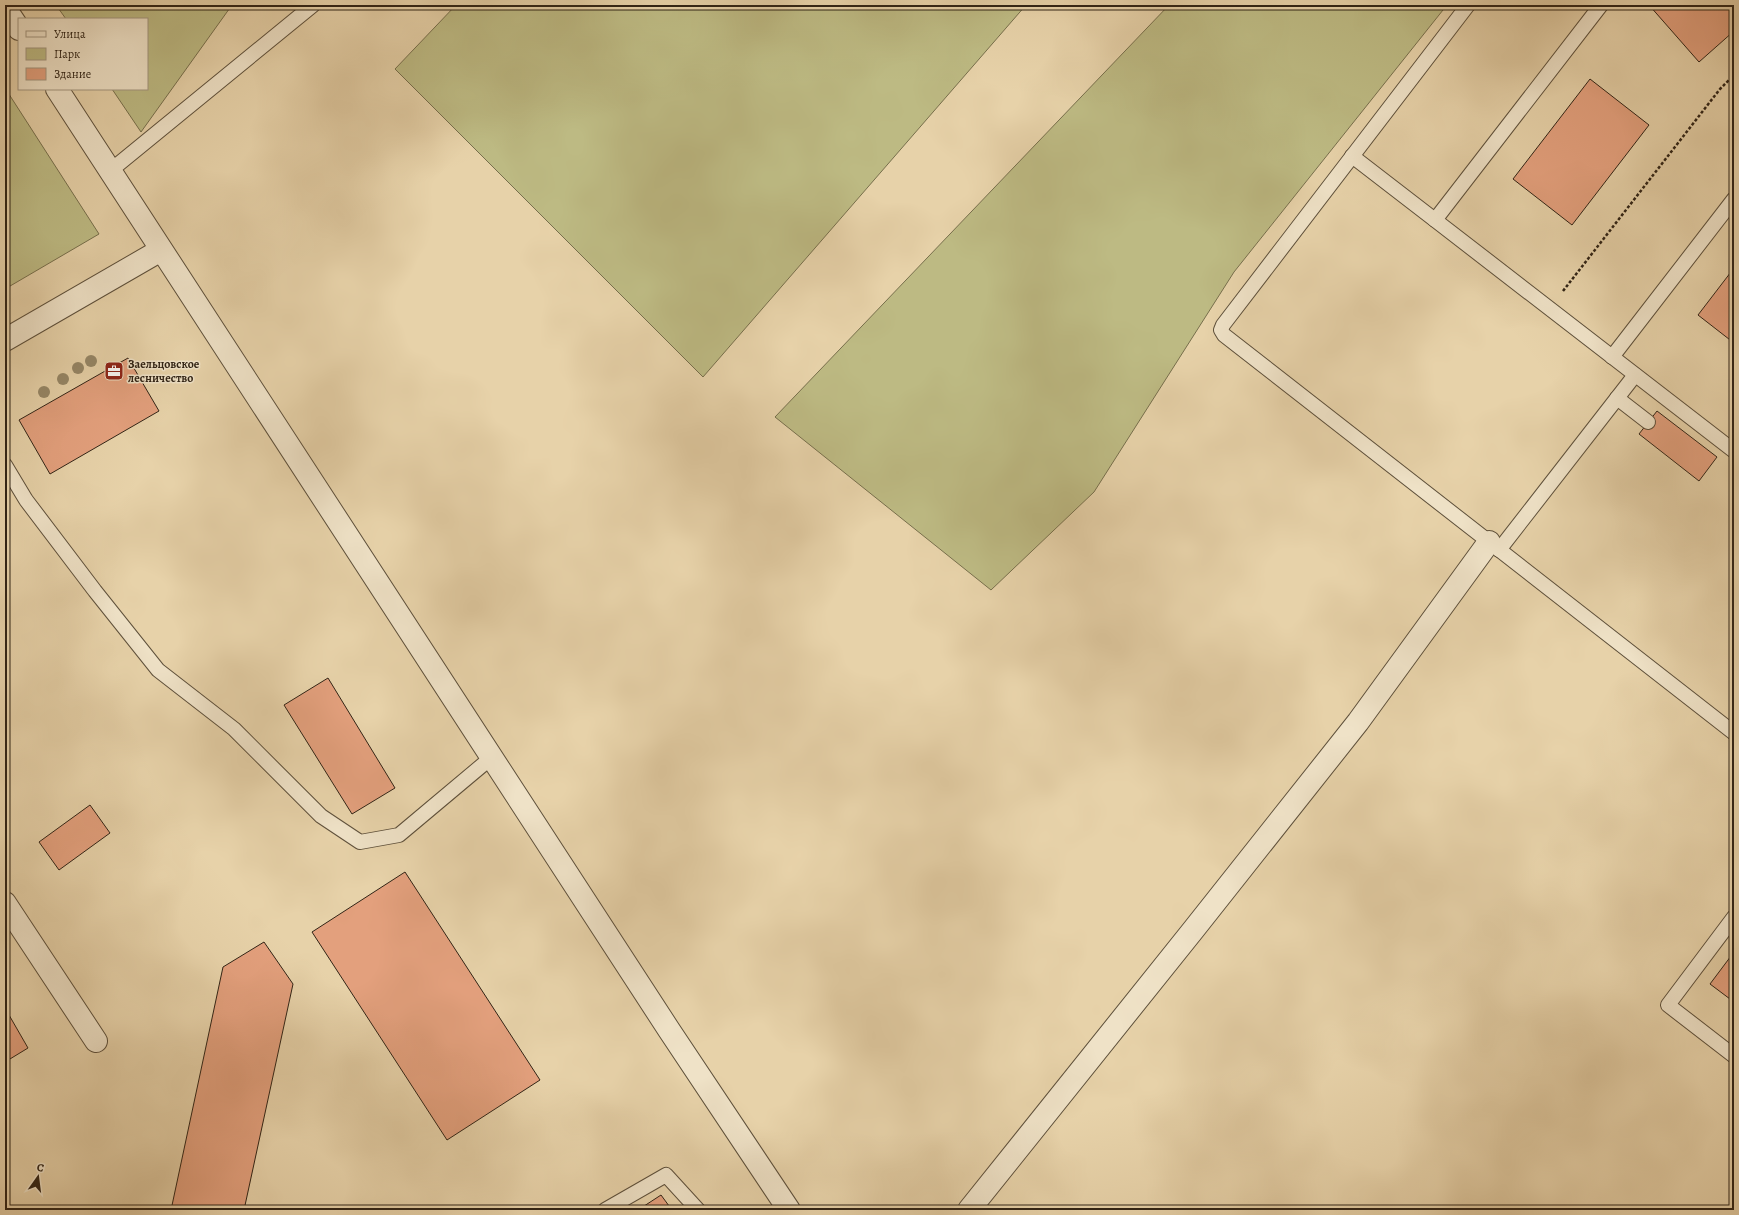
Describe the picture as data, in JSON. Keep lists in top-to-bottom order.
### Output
{
  "places": {
    "office": ["Заельцовское лесничество"]
  },
  "legend": ["Улица", "Парк", "Здание"],
  "north": "top"
}
